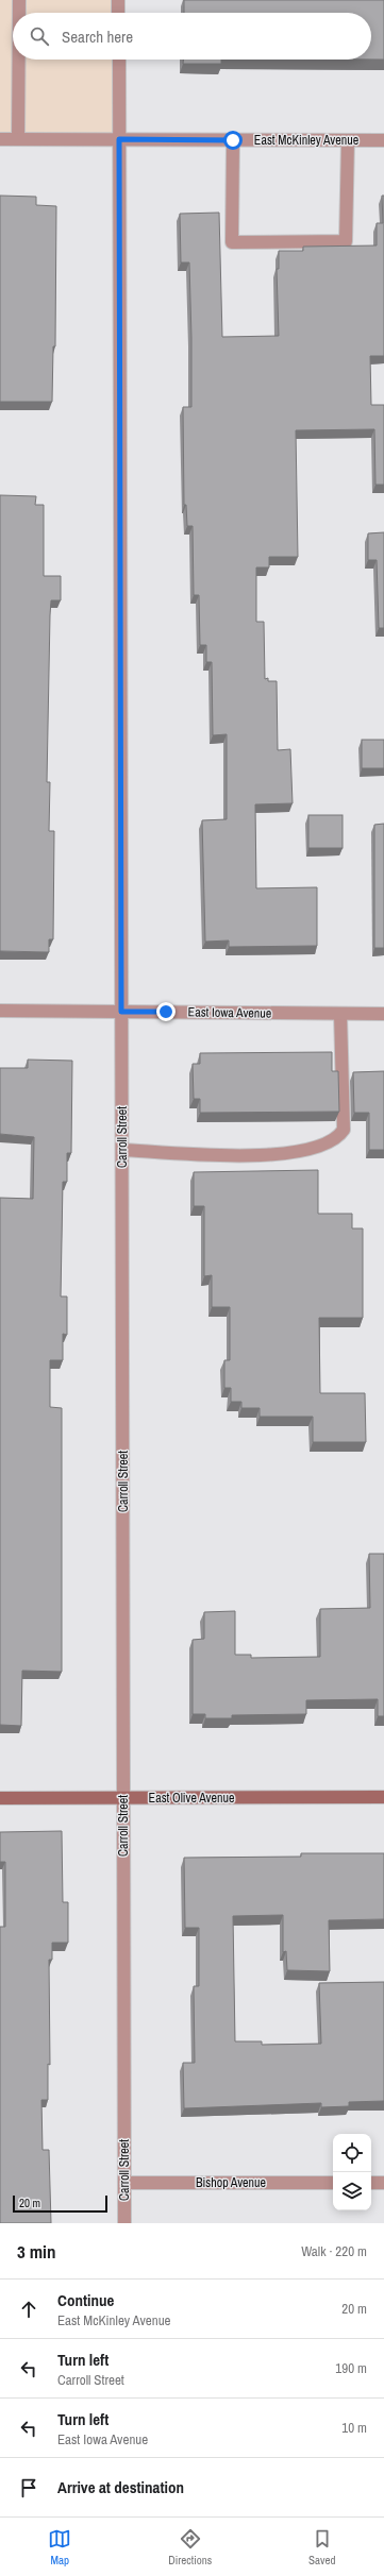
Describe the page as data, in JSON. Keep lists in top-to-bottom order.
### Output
{
  "streets": {
    "street": [
      "East McKinley Avenue",
      "East Iowa Avenue",
      "Carroll Street",
      "East Olive Avenue",
      "Bishop Avenue"
    ]
  },
  "crossings": [
    ["East McKinley Avenue", "Carroll Street"],
    ["East Iowa Avenue", "Carroll Street"],
    ["Carroll Street", "East Olive Avenue"],
    ["Carroll Street", "Bishop Avenue"]
  ],
  "scale_bar": "20 m",
  "page": {
    "search": "Search here",
    "scale": "20 m",
    "heading": ["3 min", "Walk · 220 m"],
    "list": [
      ["Continue", "East McKinley Avenue", "20 m"],
      ["Turn left", "Carroll Street", "190 m"],
      ["Turn left", "East Iowa Avenue", "10 m"],
      "Arrive at destination"
    ],
    "nav": ["Map", "Directions", "Saved"]
  }
}
